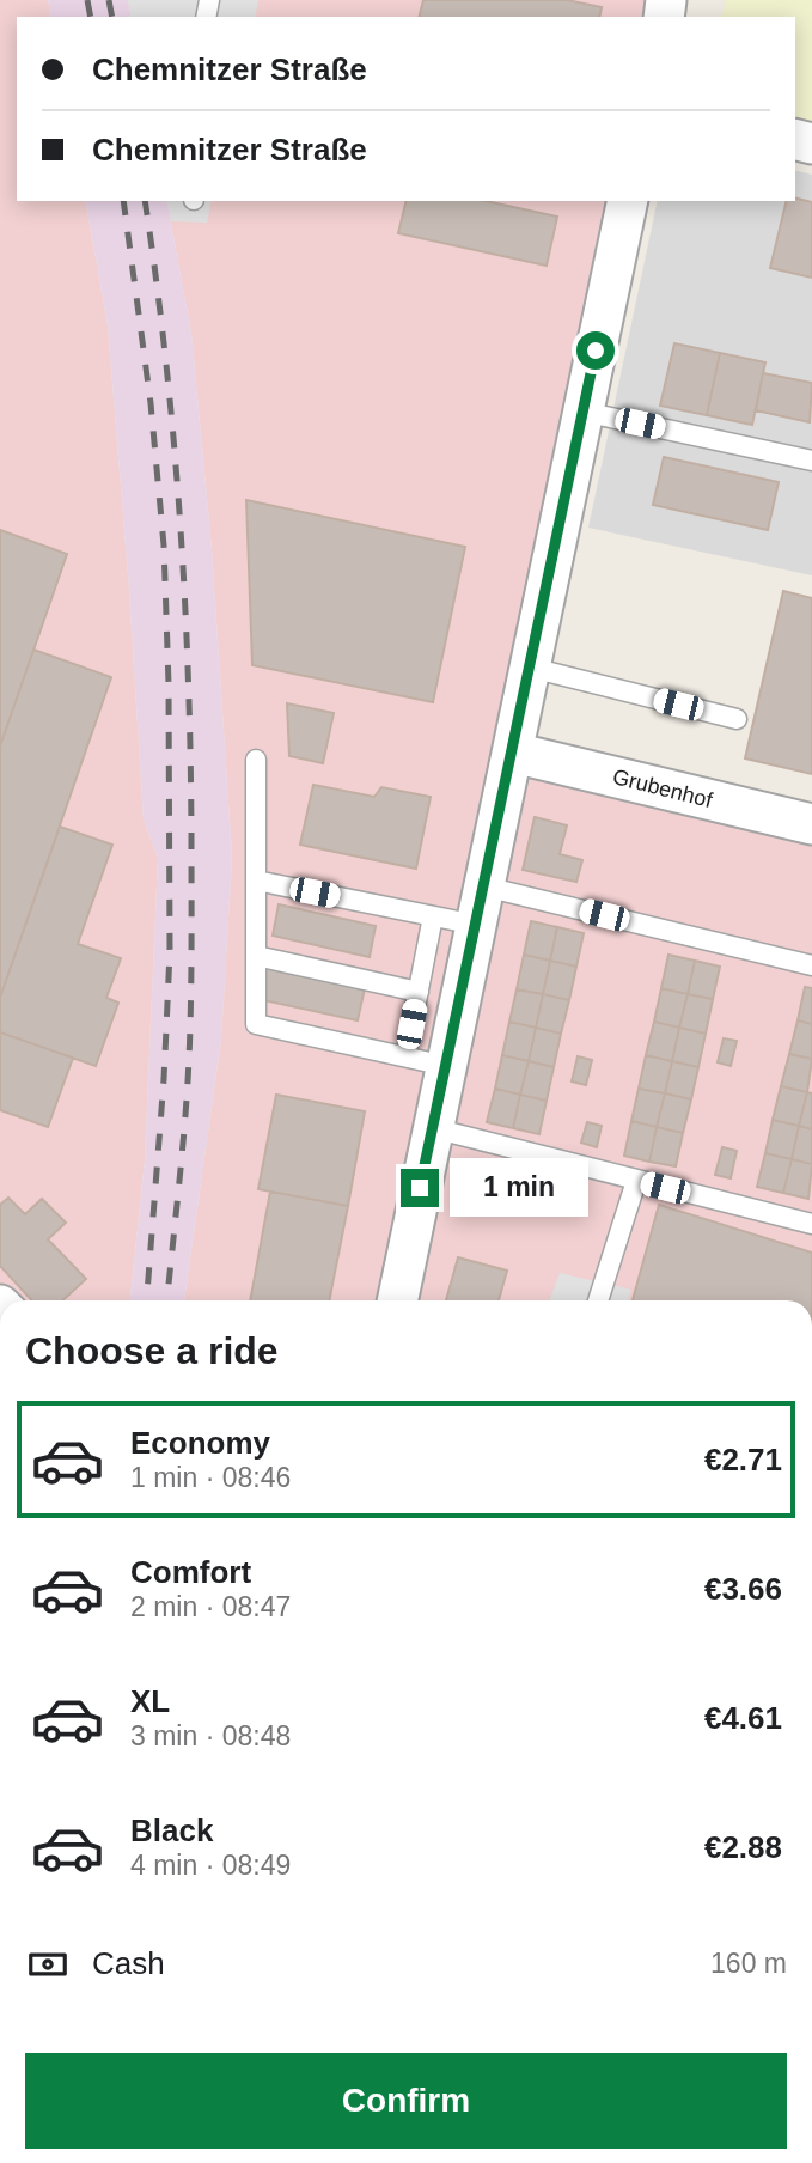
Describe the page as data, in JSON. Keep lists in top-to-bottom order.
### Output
{
  "streets": {
    "street": ["Grubenhof"]
  },
  "page": {
    "banner": ["Chemnitzer Straße", "Chemnitzer Straße"],
    "bubble": "1 min",
    "heading": "Choose a ride",
    "list": [
      {
        "name": "Economy",
        "note": "1 min · 08:46",
        "value": "€2.71"
      },
      {
        "name": "Comfort",
        "note": "2 min · 08:47",
        "value": "€3.66"
      },
      {
        "name": "XL",
        "note": "3 min · 08:48",
        "value": "€4.61"
      },
      {
        "name": "Black",
        "note": "4 min · 08:49",
        "value": "€2.88"
      }
    ],
    "pay": ["Cash", "160 m"],
    "buttons": "Confirm"
  }
}
